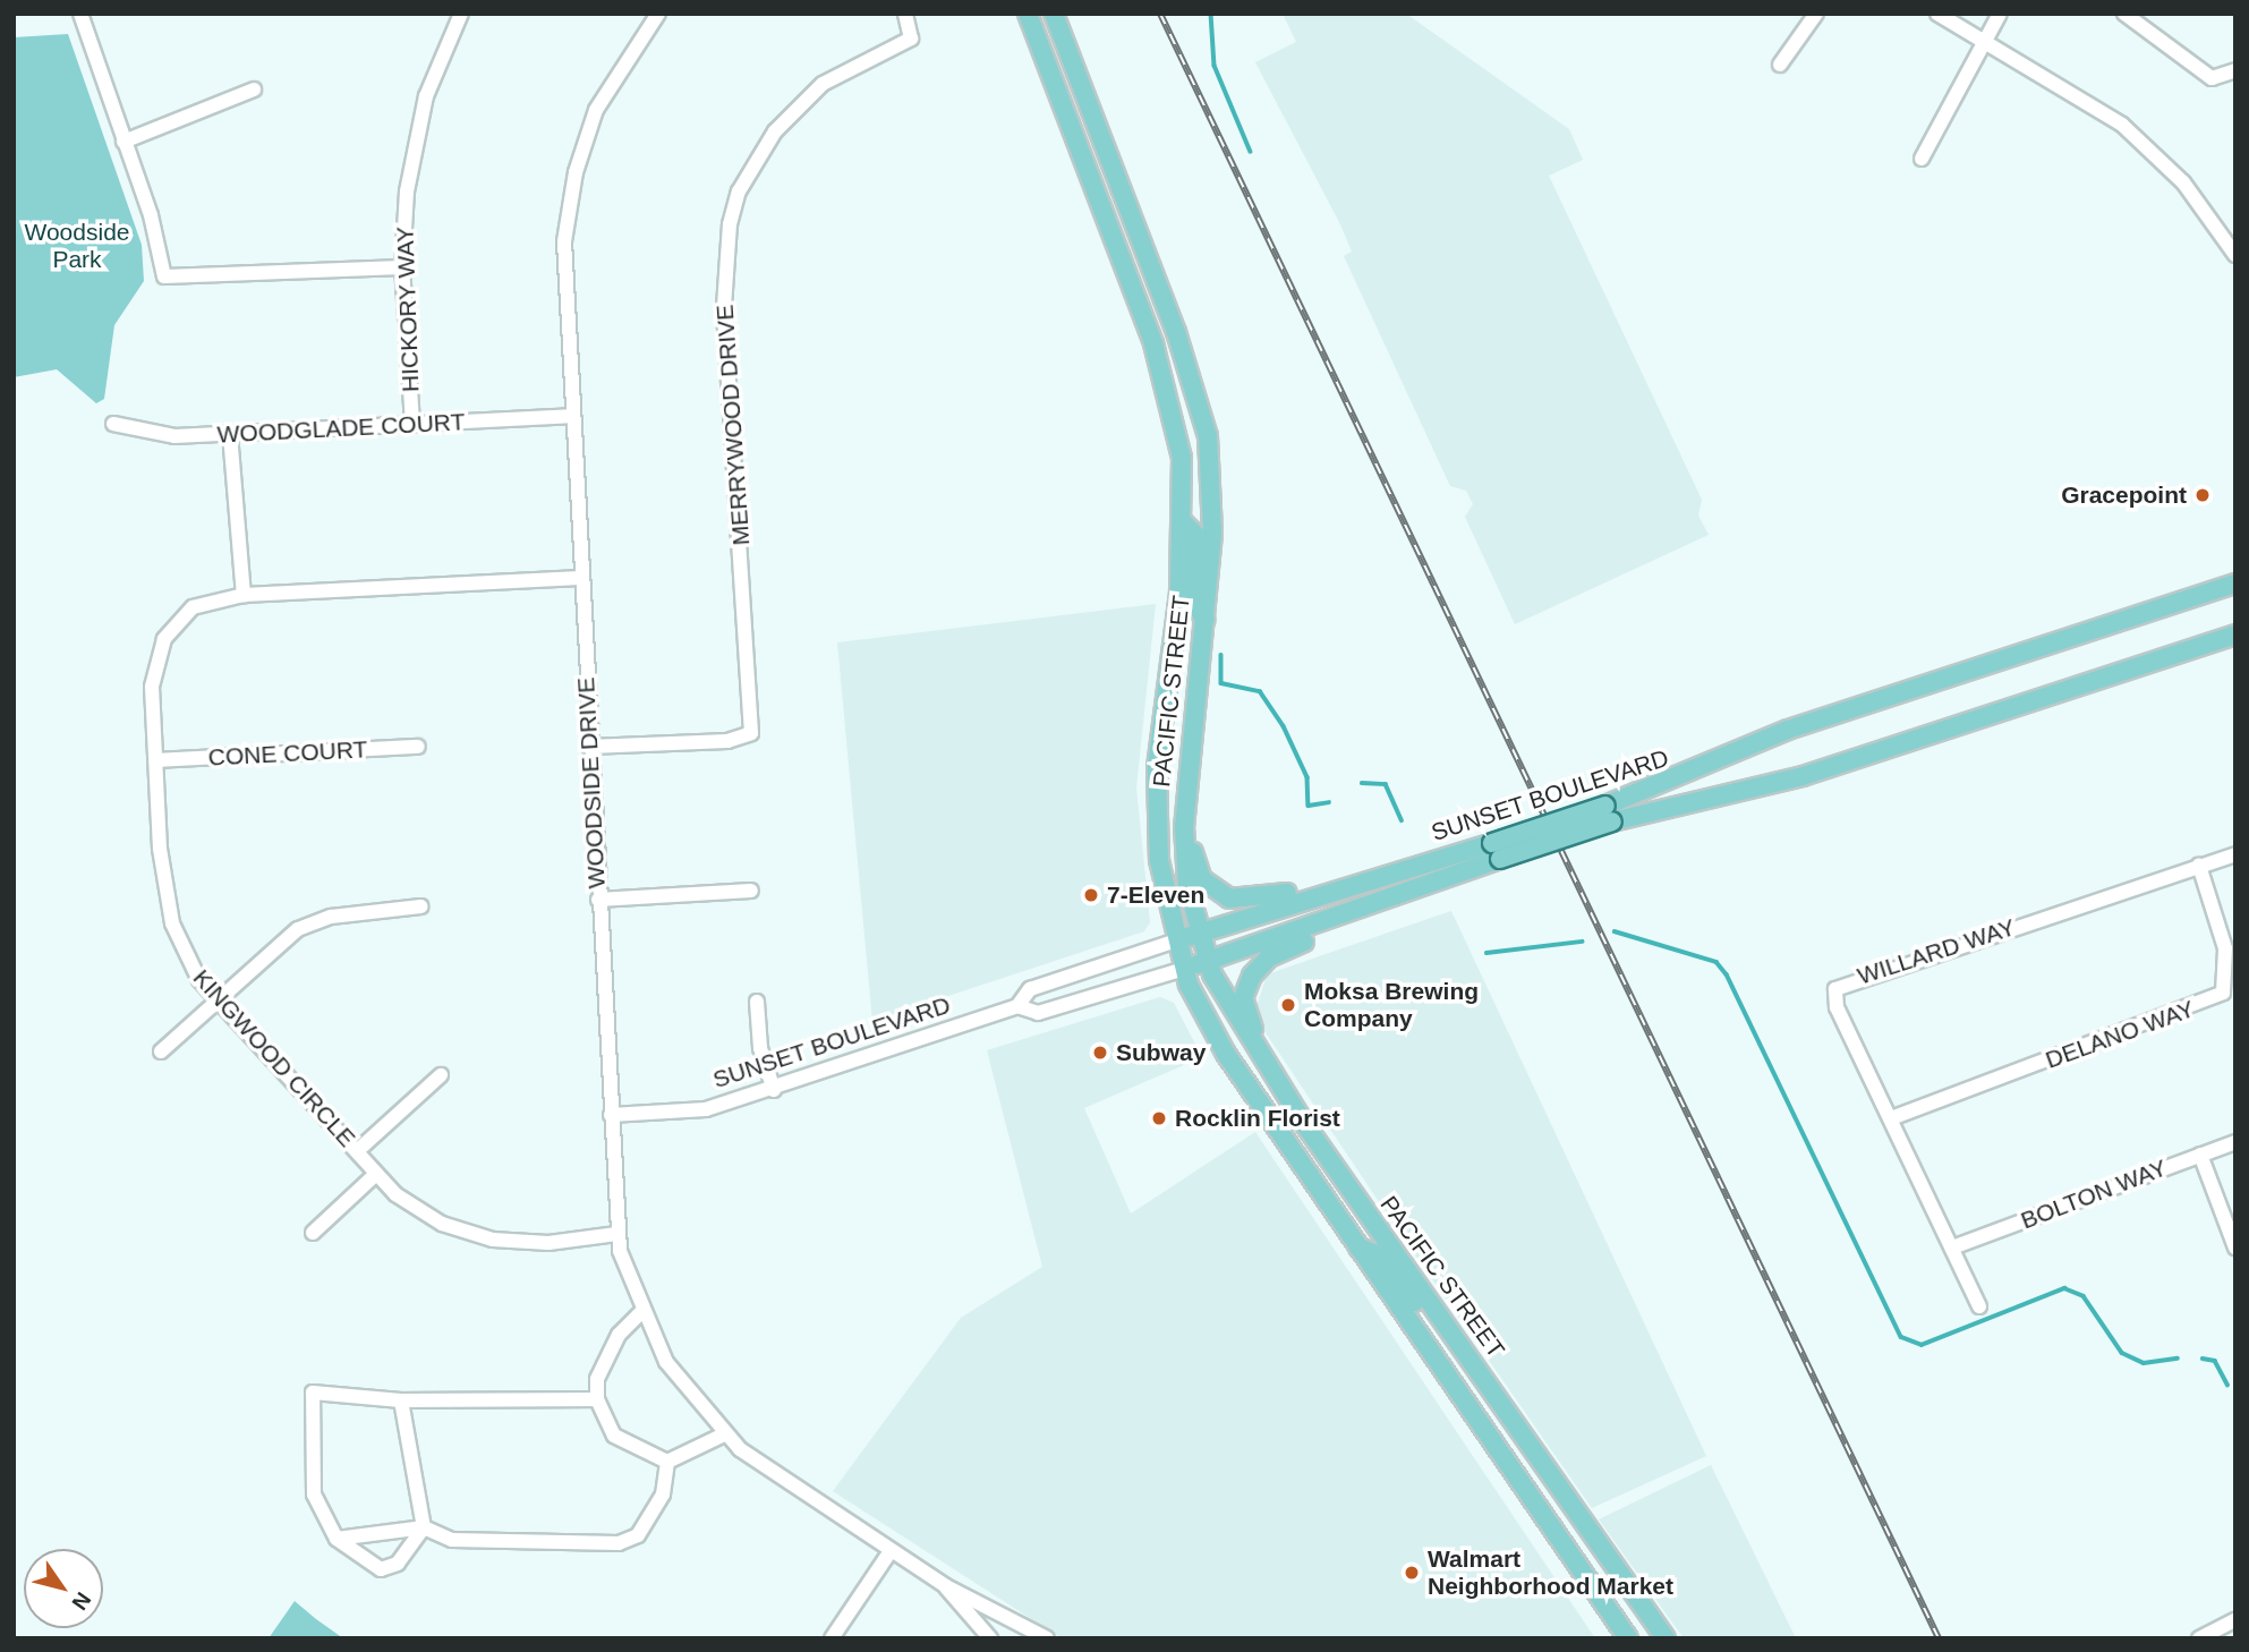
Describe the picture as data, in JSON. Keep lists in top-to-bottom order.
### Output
{
  "streets": {
    "main road": ["PACIFIC STREET", "SUNSET BOULEVARD"],
    "street": [
      "HICKORY WAY",
      "MERRYWOOD DRIVE",
      "WOODGLADE COURT",
      "CONE COURT",
      "WOODSIDE DRIVE",
      "WILLARD WAY",
      "DELANO WAY",
      "KINGWOOD CIRCLE",
      "BOLTON WAY"
    ]
  },
  "crossings": [
    ["HICKORY WAY", "WOODGLADE COURT"],
    ["MERRYWOOD DRIVE", "WOODSIDE DRIVE"],
    ["WOODGLADE COURT", "WOODSIDE DRIVE"],
    ["PACIFIC STREET", "SUNSET BOULEVARD"],
    ["CONE COURT", "KINGWOOD CIRCLE"],
    ["WOODSIDE DRIVE", "SUNSET BOULEVARD"],
    ["WOODSIDE DRIVE", "KINGWOOD CIRCLE"],
    ["WILLARD WAY", "DELANO WAY"],
    ["WILLARD WAY", "BOLTON WAY"]
  ],
  "parks": ["Woodside Park"],
  "places": [
    "Gracepoint",
    "7-Eleven",
    "Moksa Brewing Company",
    "Subway",
    "Rocklin Florist",
    "Walmart Neighborhood Market"
  ],
  "north": "bottom right"
}
